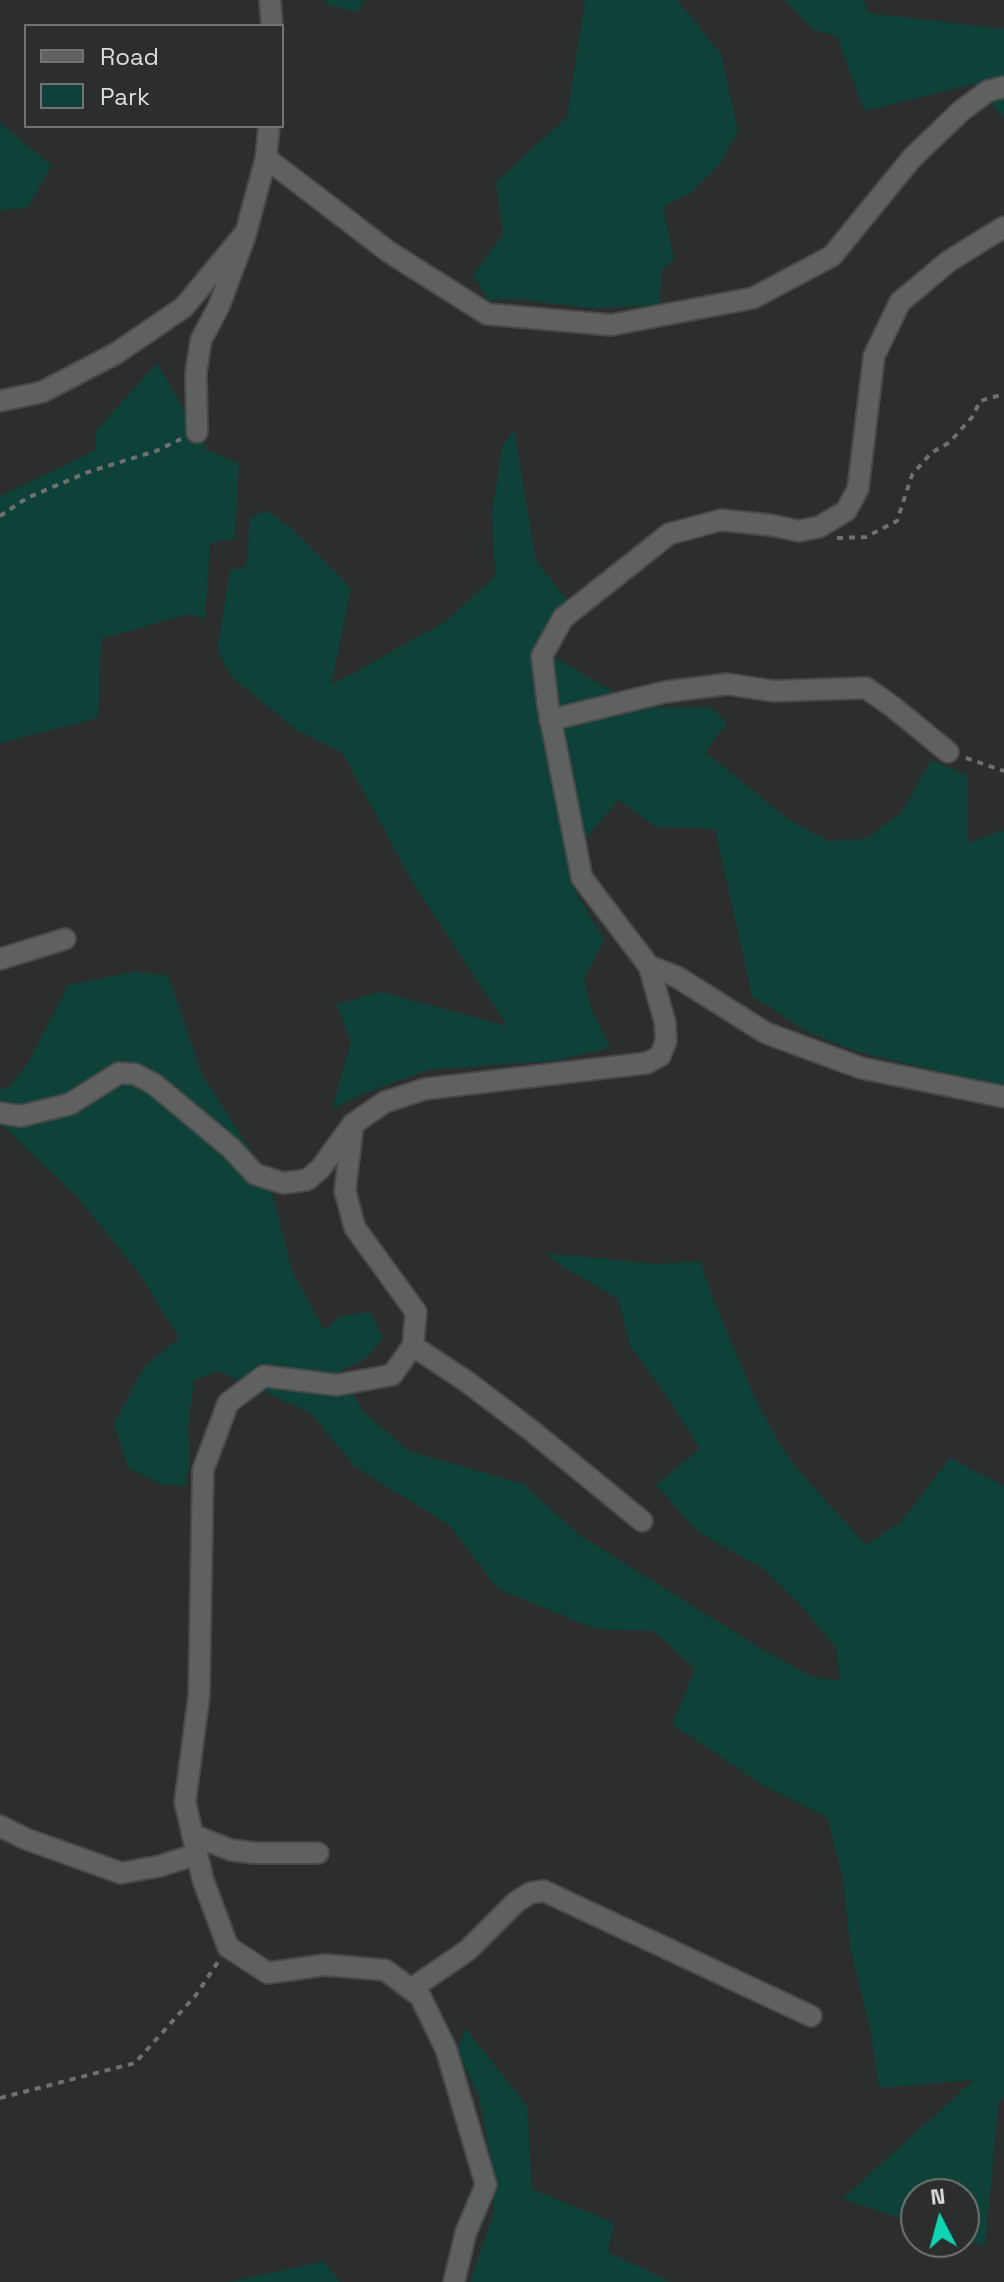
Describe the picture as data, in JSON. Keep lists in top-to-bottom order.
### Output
{
  "legend": ["Road", "Park"],
  "north": "top"
}
